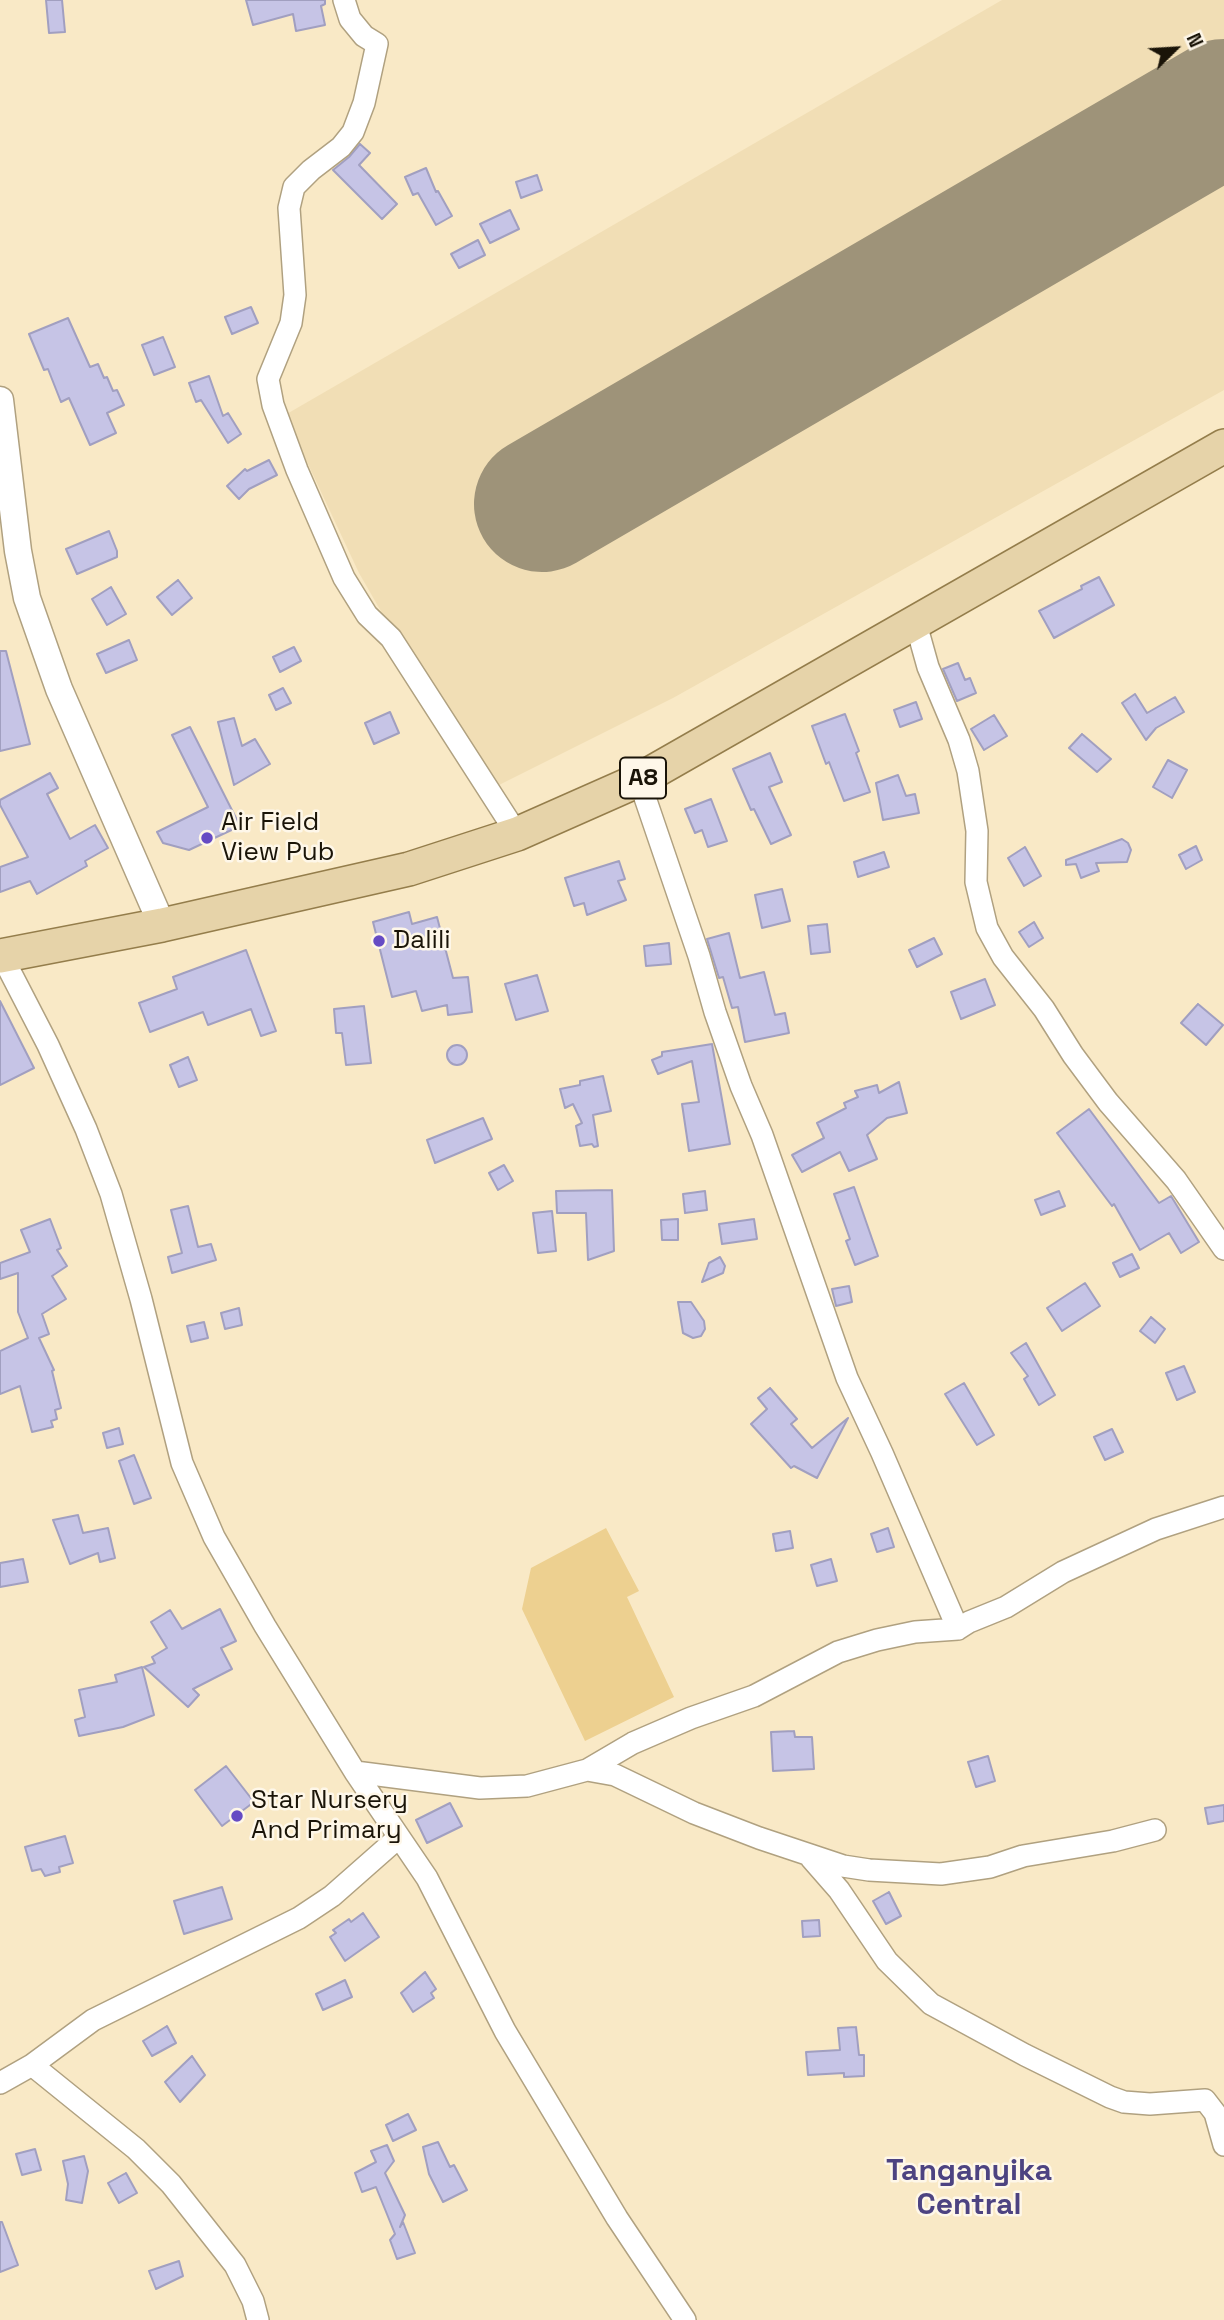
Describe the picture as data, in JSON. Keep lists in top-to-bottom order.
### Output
{
  "streets": {
    "main road": ["A8"]
  },
  "districts": ["Tanganyika Central"],
  "places": ["Air Field View Pub", "Dalili", "Star Nursery And Primary"],
  "north": "top right"
}
